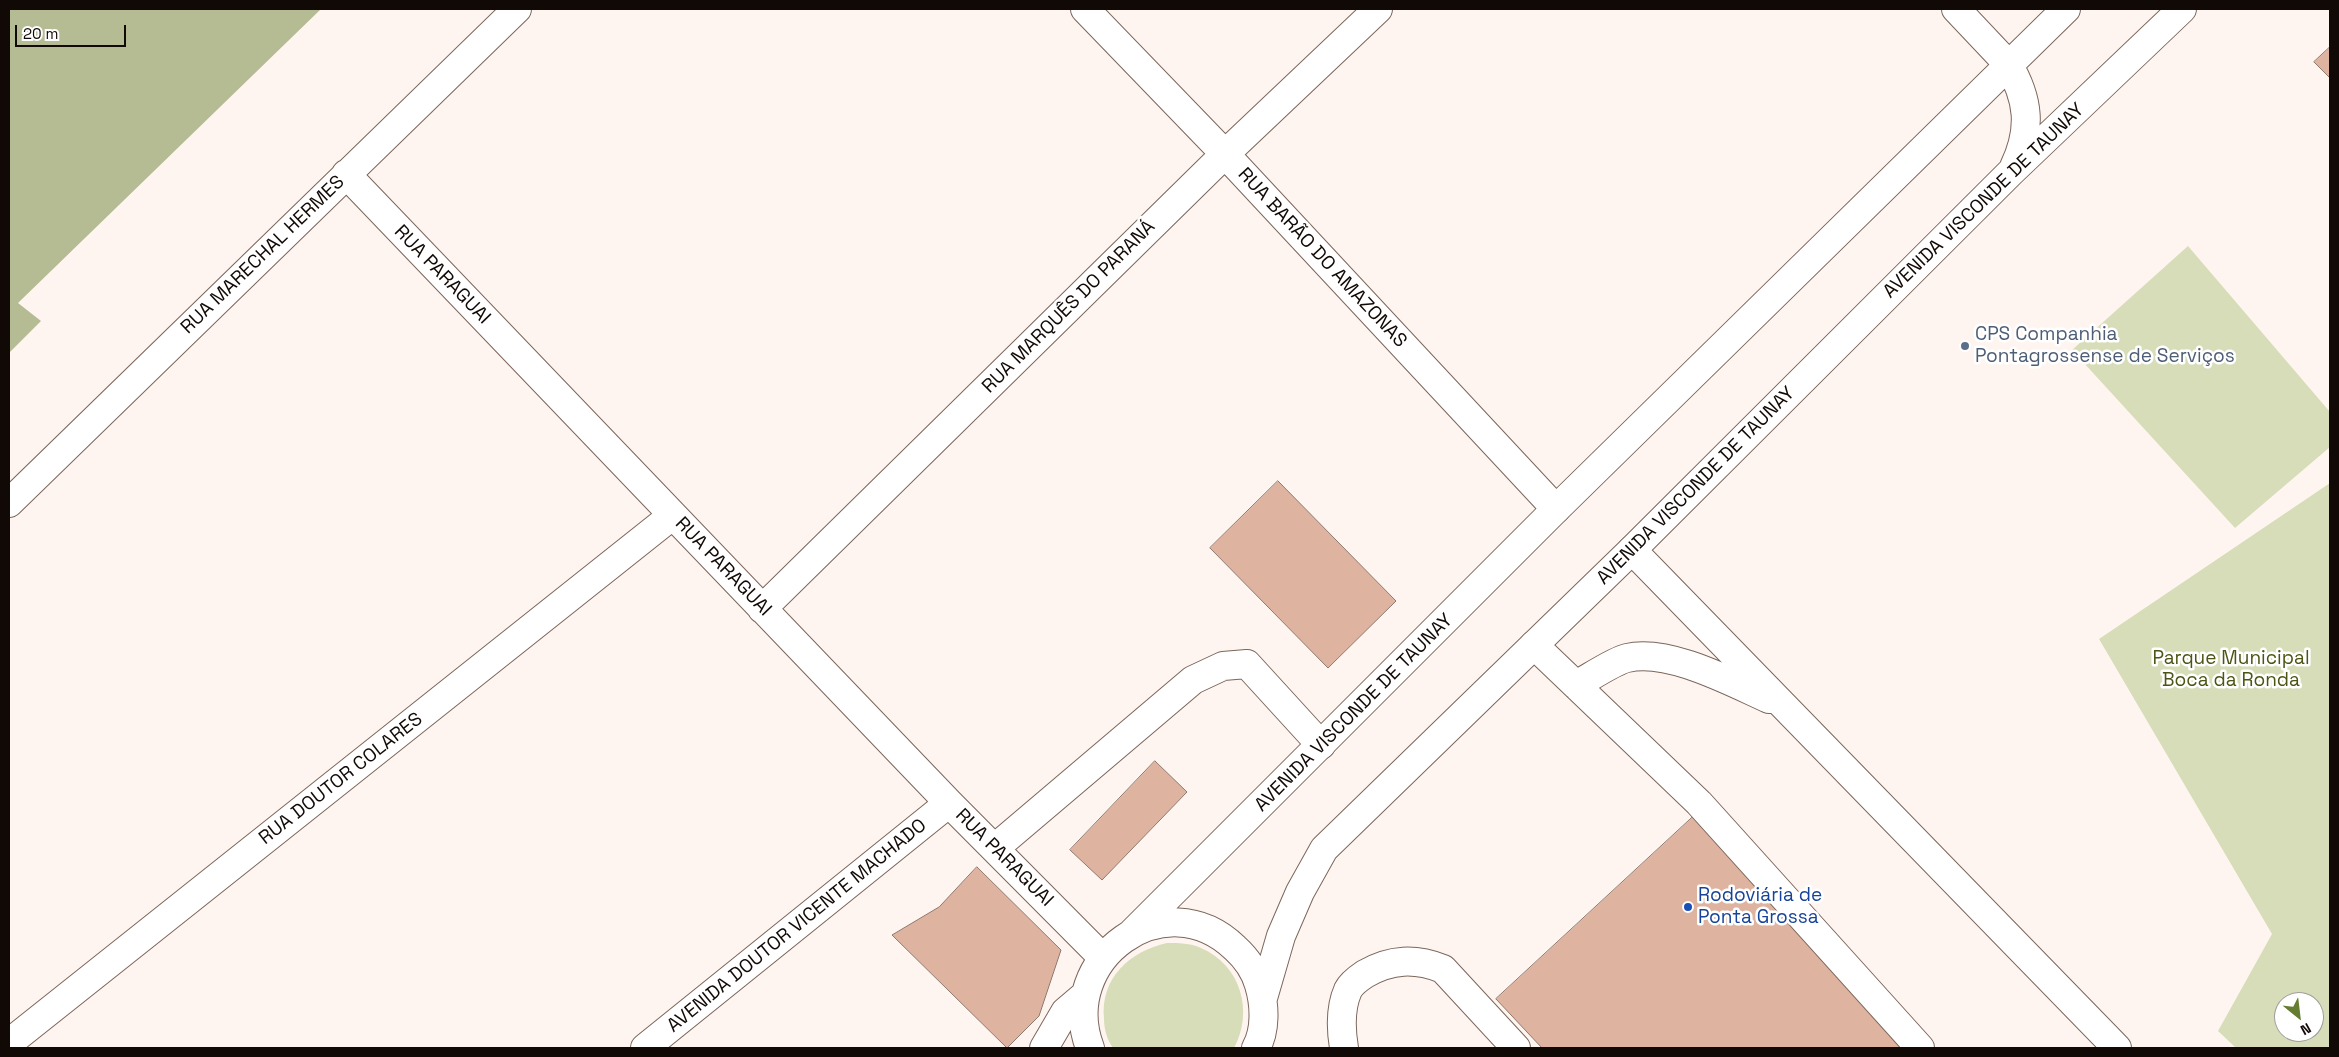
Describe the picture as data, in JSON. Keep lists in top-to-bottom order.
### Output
{
  "streets": {
    "street": [
      "AVENIDA VISCONDE DE TAUNAY",
      "RUA MARECHAL HERMES",
      "RUA BARÃO DO AMAZONAS",
      "RUA PARAGUAI",
      "RUA MARQUÊS DO PARANÁ",
      "RUA DOUTOR COLARES",
      "AVENIDA DOUTOR VICENTE MACHADO"
    ]
  },
  "crossings": [
    ["AVENIDA VISCONDE DE TAUNAY", "RUA BARÃO DO AMAZONAS"],
    ["AVENIDA VISCONDE DE TAUNAY", "RUA PARAGUAI"],
    ["RUA MARECHAL HERMES", "RUA PARAGUAI"],
    ["RUA BARÃO DO AMAZONAS", "RUA MARQUÊS DO PARANÁ"],
    ["RUA PARAGUAI", "RUA MARQUÊS DO PARANÁ"],
    ["RUA PARAGUAI", "RUA DOUTOR COLARES"],
    ["RUA PARAGUAI", "AVENIDA DOUTOR VICENTE MACHADO"]
  ],
  "parks": ["Parque Municipal Boca da Ronda"],
  "places": ["CPS Companhia Pontagrossense de Serviços", "Rodoviária de Ponta Grossa"],
  "scale_bar": "20 m",
  "north": "bottom right"
}
